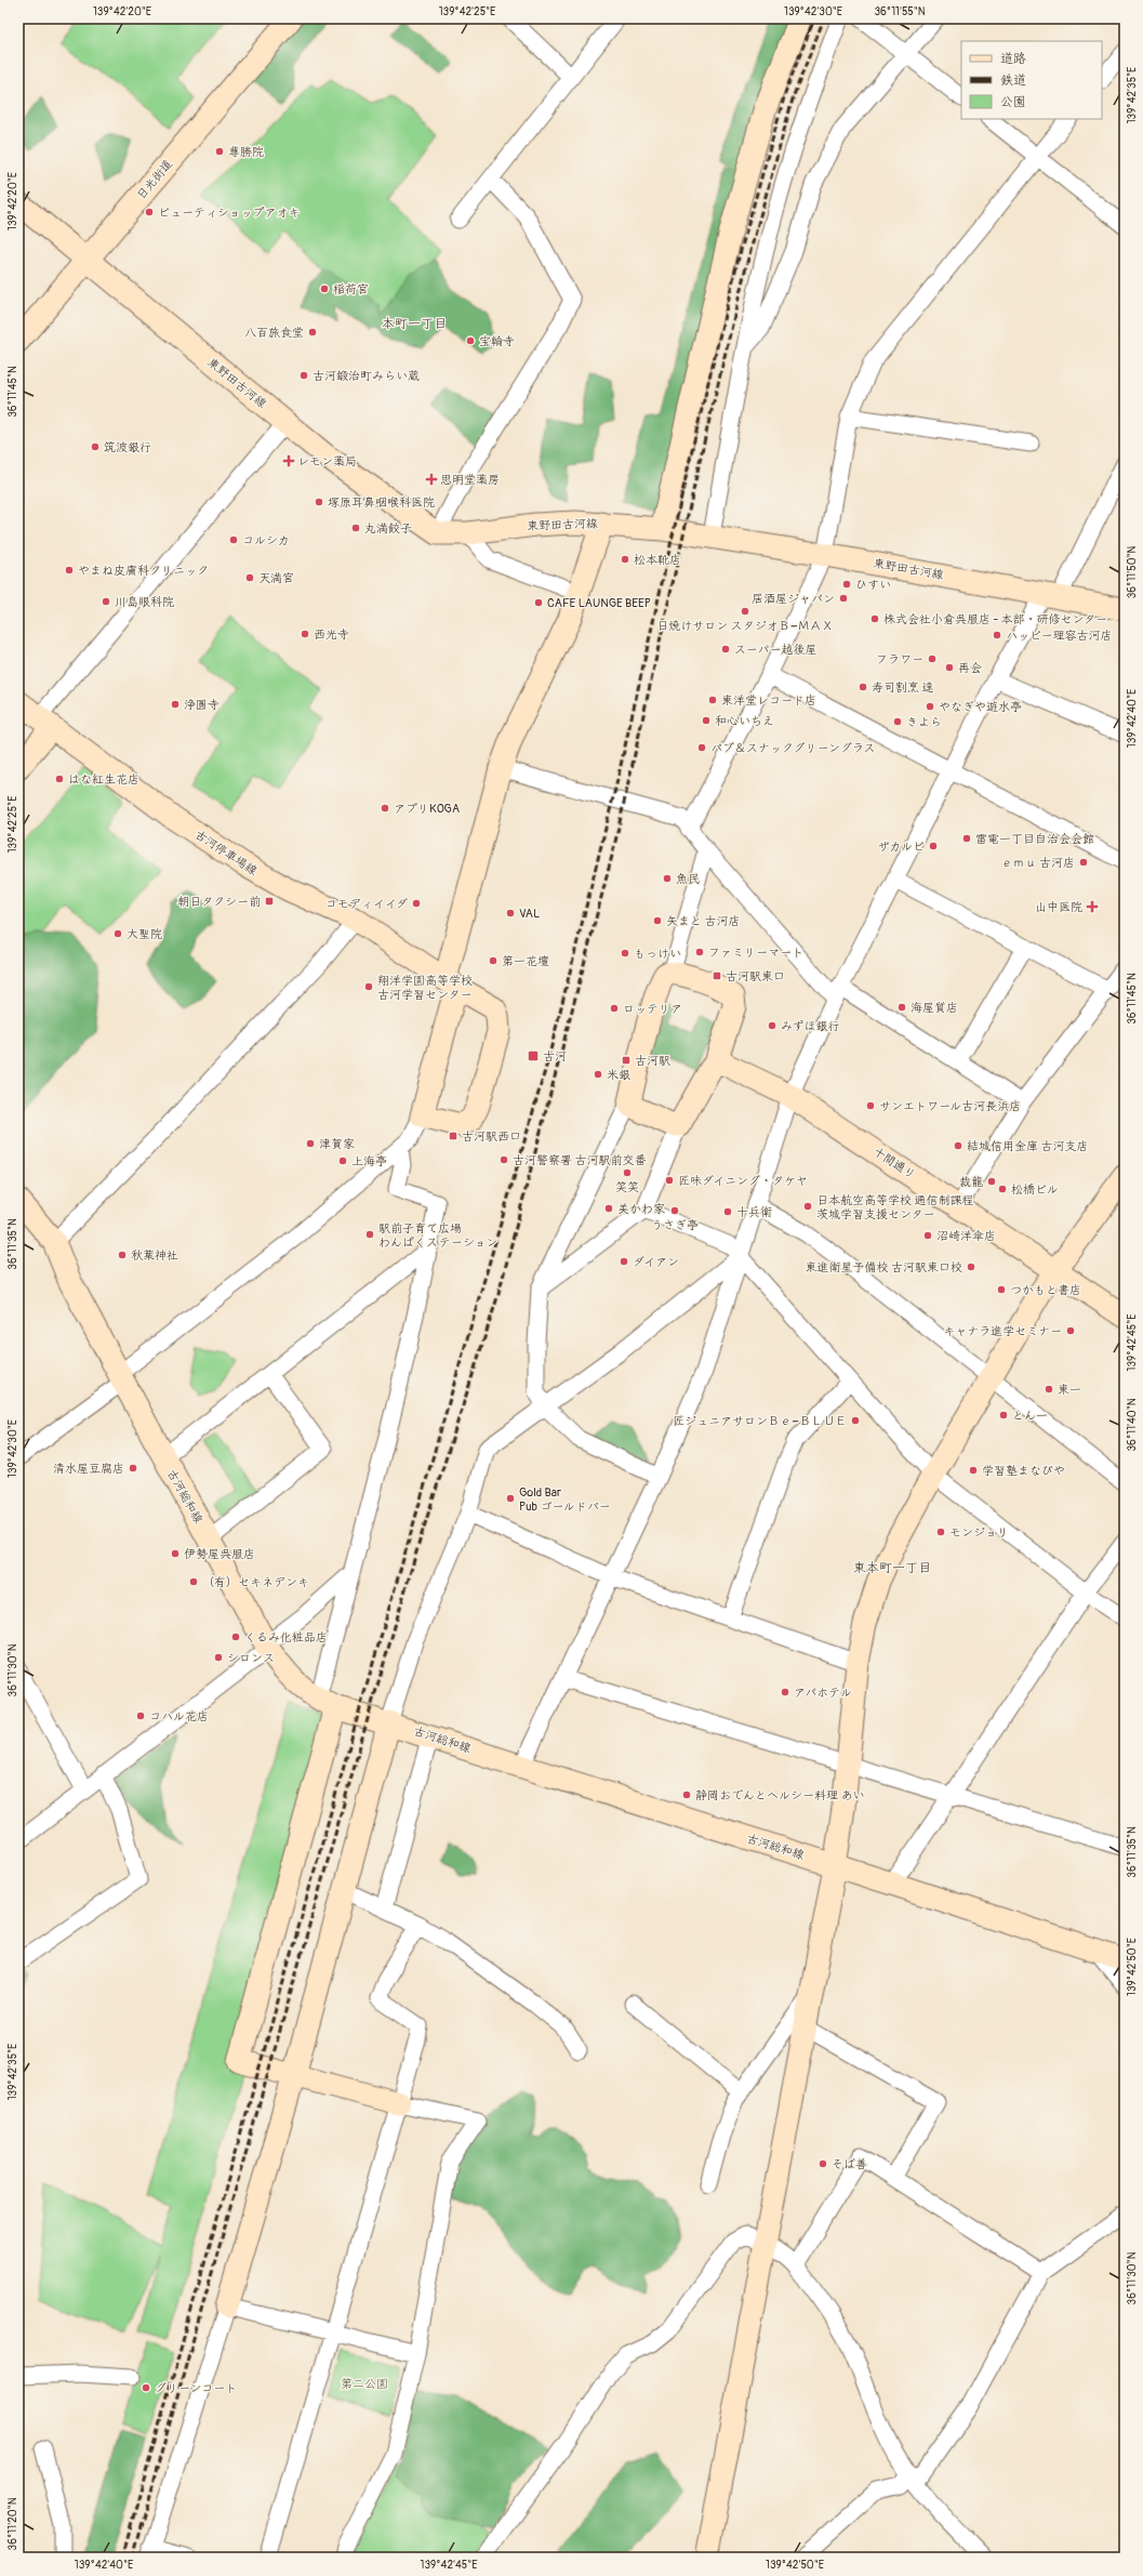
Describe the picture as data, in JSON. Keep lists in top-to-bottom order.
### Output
{
  "streets": {
    "street": [
      "日光街道",
      "東野田古河線",
      "古河停車場線",
      "十間通り",
      "古河総和線"
    ]
  },
  "crossings": [
    ["日光街道", "東野田古河線"]
  ],
  "districts": ["本町一丁目", "東本町一丁目"],
  "parks": ["第二公園"],
  "places": {
    "other": [
      "尊勝院",
      "ビューティショップアオキ",
      "稲荷宮",
      "八百旅食堂",
      "宝輪寺",
      "古河鍛治町みらい蔵",
      "筑波銀行",
      "塚原耳鼻咽喉科医院",
      "丸満餃子",
      "コルシカ",
      "松本靴店",
      "やまね皮膚科クリニック",
      "天満宮",
      "ひすい",
      "居酒屋ジャパン",
      "川島眼科院",
      "CAFE LAUNGE BEEP",
      "日焼けサロン スタジオＢ−ＭＡＸ",
      "株式会社小倉呉服店 - 本部・研修センター",
      "西光寺",
      "ハッピー理容古河店",
      "スーパー越後屋",
      "フラワー",
      "再会",
      "寿司割烹 達",
      "東洋堂レコード店",
      "浄圓寺",
      "やなぎや遊水亭",
      "和心いちえ",
      "きよら",
      "パブ＆スナックグリーングラス",
      "はな紅生花店",
      "アプリKOGA",
      "雷電一丁目自治会会館",
      "ザカルビ",
      "ｅｍｕ 古河店",
      "魚民",
      "コモディイイダ",
      "VAL",
      "矢まと 古河店",
      "大聖院",
      "ファミリーマート",
      "もっけい",
      "第一花壇",
      "翔洋学園高等学校 古河学習センター",
      "海屋質店",
      "ロッテリア",
      "みずほ銀行",
      "米銀",
      "サンエトワール古河長浜店",
      "津賀家",
      "結城信用金庫 古河支店",
      "古河警察署 古河駅前交番",
      "上海亭",
      "笑笑",
      "匠味ダイニング・タケヤ",
      "裁龍",
      "松橋ビル",
      "日本航空高等学校 通信制課程 茨城学習支援センター",
      "美かわ家",
      "うさぎ亭",
      "十兵衛",
      "駅前子育て広場 わんぱくステーション",
      "沼崎洋傘店",
      "秋葉神社",
      "ダイアン",
      "東進衛星予備校 古河駅東口校",
      "つかもと書店",
      "キャナラ進学セミナー",
      "東一",
      "とん一",
      "匠ジュニアサロンＢｅ−ＢＬＵＥ",
      "清水屋豆腐店",
      "学習塾まなびや",
      "Gold Bar Pub ゴールドバー",
      "モンジョリ",
      "伊勢屋呉服店",
      "（有）セキネデンキ",
      "くるみ化粧品店",
      "シロンス",
      "アパホテル",
      "コハル花店",
      "静岡おでんとヘルシー料理 あい",
      "そば善",
      "グリーンコート"
    ],
    "health": ["レモン薬局", "思明堂薬房", "山中医院"],
    "transit": [
      "朝日タクシー前",
      "古河駅東口",
      "古河",
      "古河駅",
      "古河駅西口"
    ]
  },
  "legend": ["道路", "鉄道", "公園"],
  "coordinates": [
    "139°42'20\"E",
    "139°42'25\"E",
    "139°42'30\"E",
    "36°11'55\"N",
    "139°42'35\"E",
    "36°11'45\"N",
    "36°11'50\"N",
    "139°42'40\"E",
    "36°11'35\"N",
    "139°42'45\"E",
    "36°11'40\"N",
    "36°11'30\"N",
    "139°42'50\"E",
    "36°11'20\"N"
  ]
}
